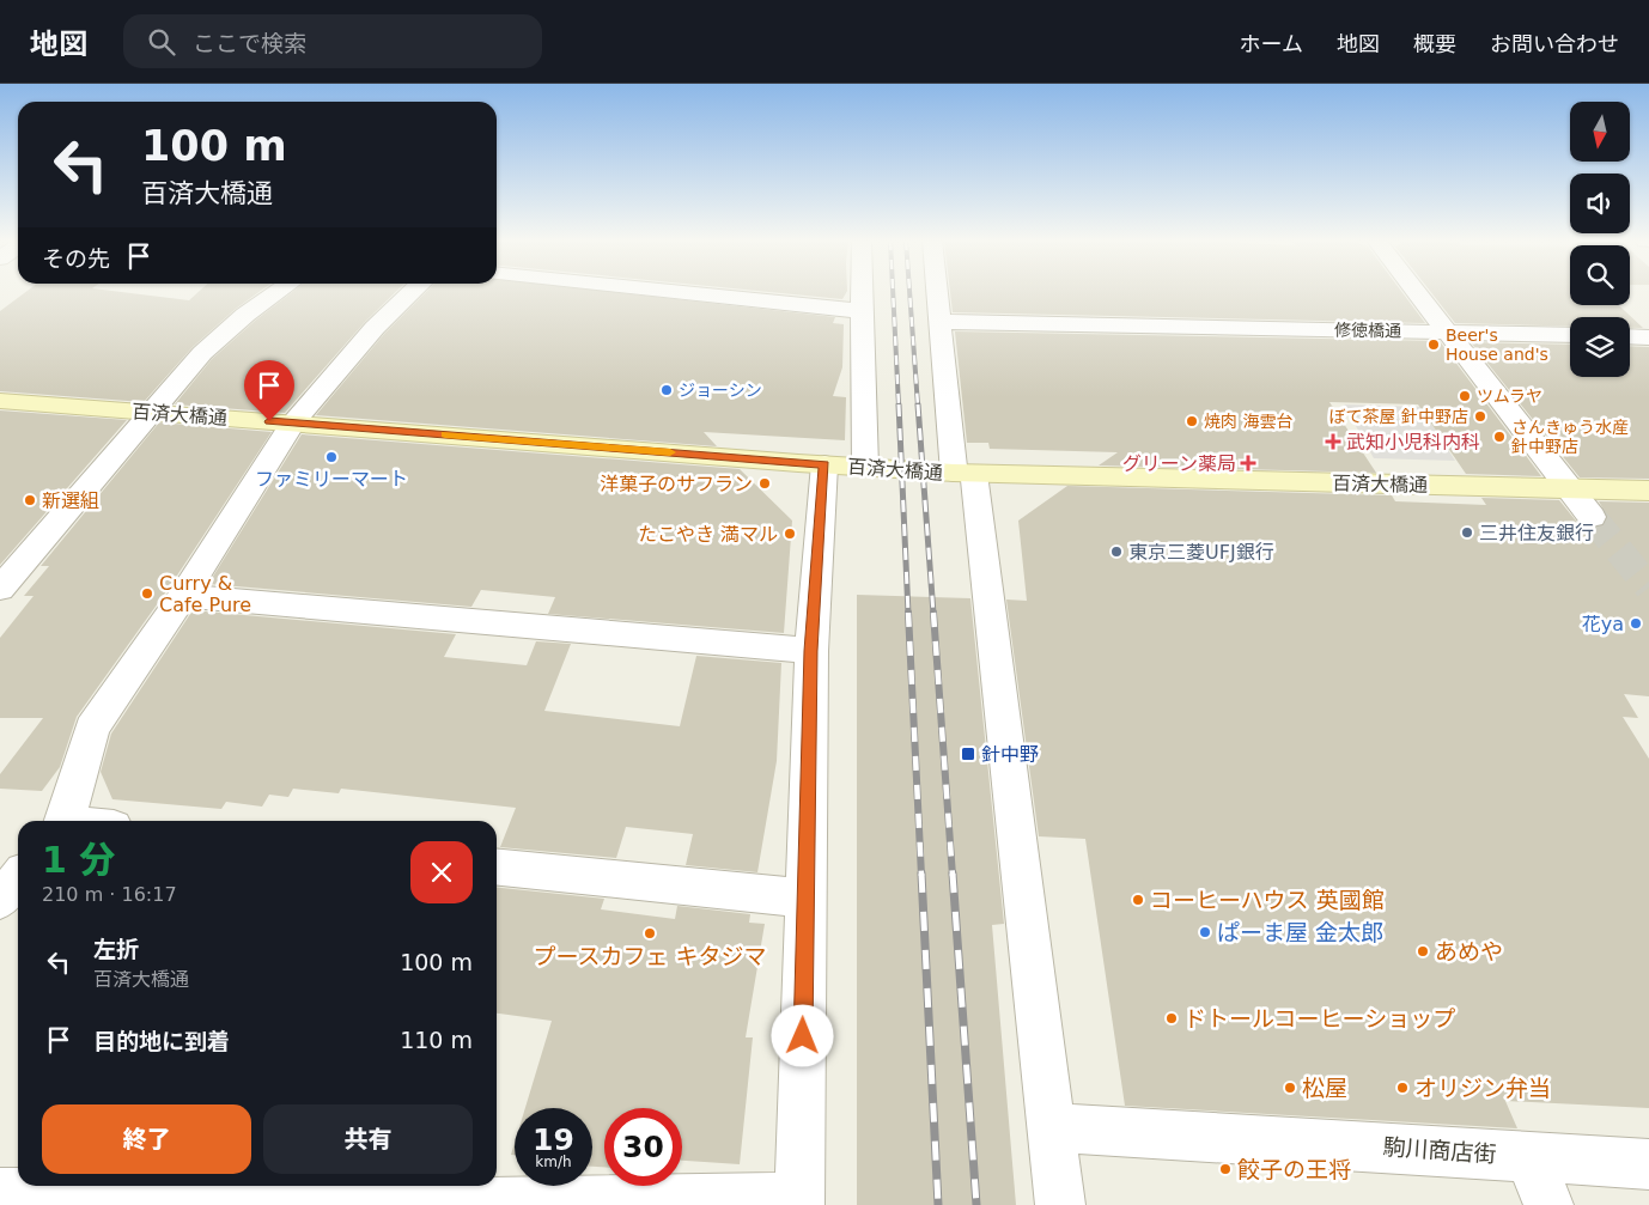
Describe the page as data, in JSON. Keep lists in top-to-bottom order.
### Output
{
  "streets": {
    "street": ["修徳橋通", "百済大橋通", "駒川商店街"]
  },
  "places": {
    "other": [
      "Beer's House and's",
      "ジョーシン",
      "ツムラヤ",
      "ぼて茶屋 針中野店",
      "焼肉 海雲台",
      "さんきゅう水産 針中野店",
      "ファミリーマート",
      "洋菓子のサフラン",
      "新選組",
      "三井住友銀行",
      "たこやき 満マル",
      "東京三菱UFJ銀行",
      "Curry & Cafe Pure",
      "花ya",
      "コーヒーハウス 英國館",
      "ぱーま屋 金太郎",
      "プースカフェ キタジマ",
      "あめや",
      "ドトールコーヒーショップ",
      "松屋",
      "オリジン弁当",
      "餃子の王将"
    ],
    "health": ["武知小児科内科", "グリーン薬局"],
    "transit": ["針中野"]
  },
  "north": "bottom",
  "page": {
    "header": "地図",
    "search": "ここで検索",
    "nav": [
      "ホーム",
      "地図",
      "概要",
      "お問い合わせ"
    ],
    "turn": ["100 m", "百済大橋通"],
    "then": "その先",
    "heading": ["1 分", "210 m · 16:17"],
    "list": [
      {
        "name": "左折",
        "note": "百済大橋通",
        "value": "100 m"
      },
      {
        "name": "目的地に到着",
        "value": "110 m"
      }
    ],
    "buttons": ["終了", "共有"],
    "speed": "19 km/h",
    "limit": "30"
  }
}
